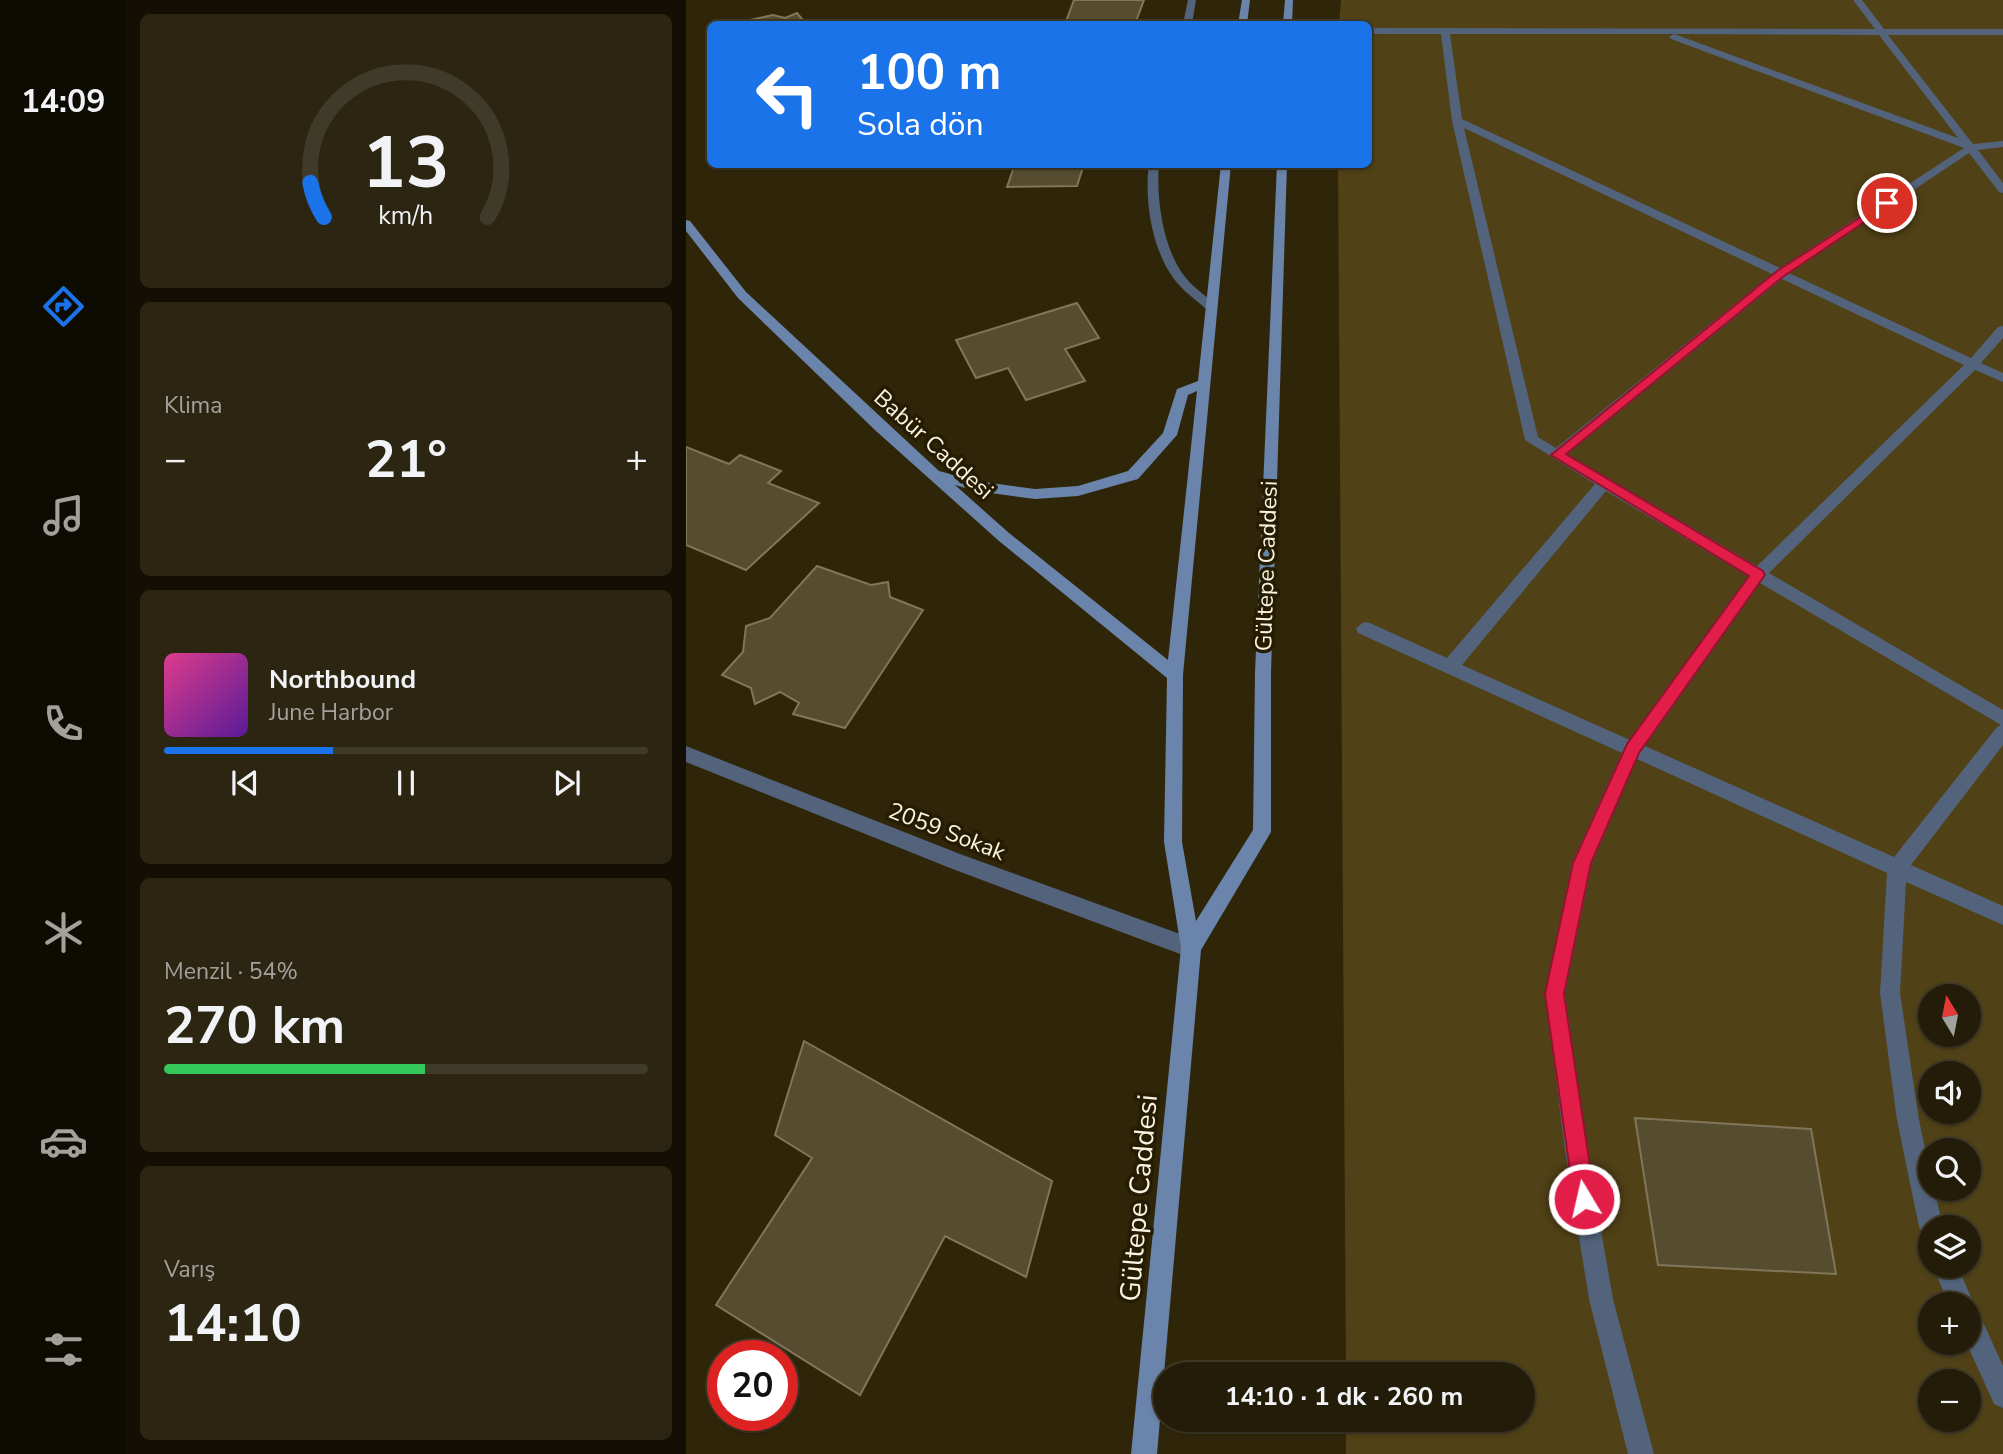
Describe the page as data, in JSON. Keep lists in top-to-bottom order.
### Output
{
  "streets": {
    "main road": ["Babür Caddesi", "Gültepe Caddesi"],
    "street": ["2059 Sokak"]
  },
  "crossings": [
    ["Babür Caddesi", "Gültepe Caddesi"],
    ["Gültepe Caddesi", "2059 Sokak"]
  ],
  "north": "top",
  "page": {
    "tabs": "14:09",
    "turn": ["100 m", "Sola dön"],
    "tile": [
      "Klima",
      ["Menzil · 54%", "270 km"],
      ["Varış", "14:10"]
    ],
    "heat": ["−", "21°", "+"],
    "song": ["Northbound", "June Harbor"],
    "map_buttons": ["+", "−"],
    "limit": "20",
    "trip": "14:10 · 1 dk · 260 m",
    "gauge": ["13", "km/h"]
  }
}
